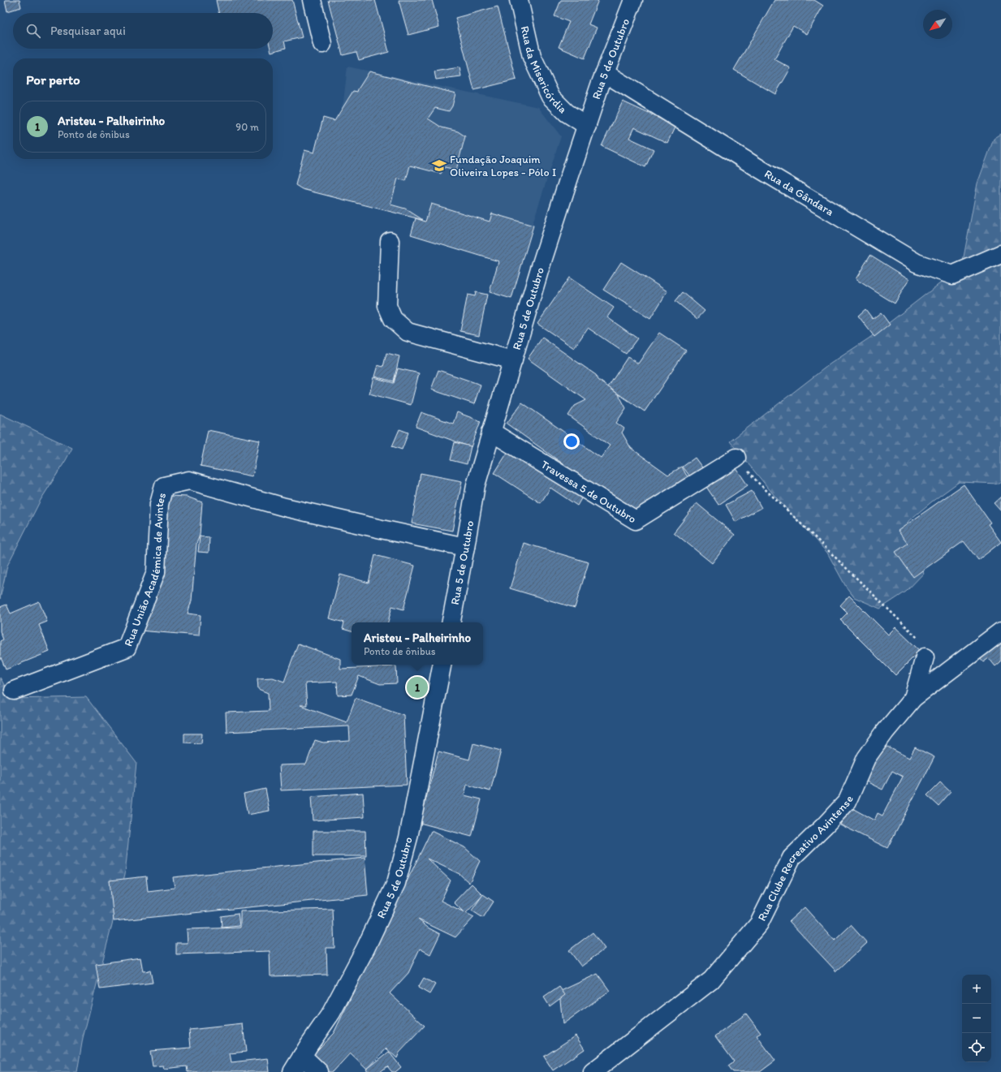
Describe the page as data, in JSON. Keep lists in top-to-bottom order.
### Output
{
  "streets": {
    "street": [
      "Rua 5 de Outubro",
      "Rua da Misericórdia",
      "Rua da Gândara",
      "Travessa 5 de Outubro",
      "Rua União Académica de Avintes",
      "Rua Clube Recreativo Avintense"
    ]
  },
  "crossings": [
    ["Rua 5 de Outubro", "Rua da Misericórdia"],
    ["Rua 5 de Outubro", "Rua da Gândara"],
    ["Rua 5 de Outubro", "Travessa 5 de Outubro"],
    ["Rua 5 de Outubro", "Rua União Académica de Avintes"]
  ],
  "places": {
    "school or university": ["Fundação Joaquim Oliveira Lopes - Pólo I"]
  },
  "north": "bottom left",
  "page": {
    "search": "Pesquisar aqui",
    "heading": "Por perto",
    "list": [
      {
        "mark": "1",
        "name": "Aristeu - Palheirinho",
        "note": "Ponto de ônibus",
        "value": "90 m"
      }
    ],
    "popup": ["Aristeu - Palheirinho", "Ponto de ônibus"],
    "pins": "1",
    "map_buttons": ["+", "−"]
  }
}
